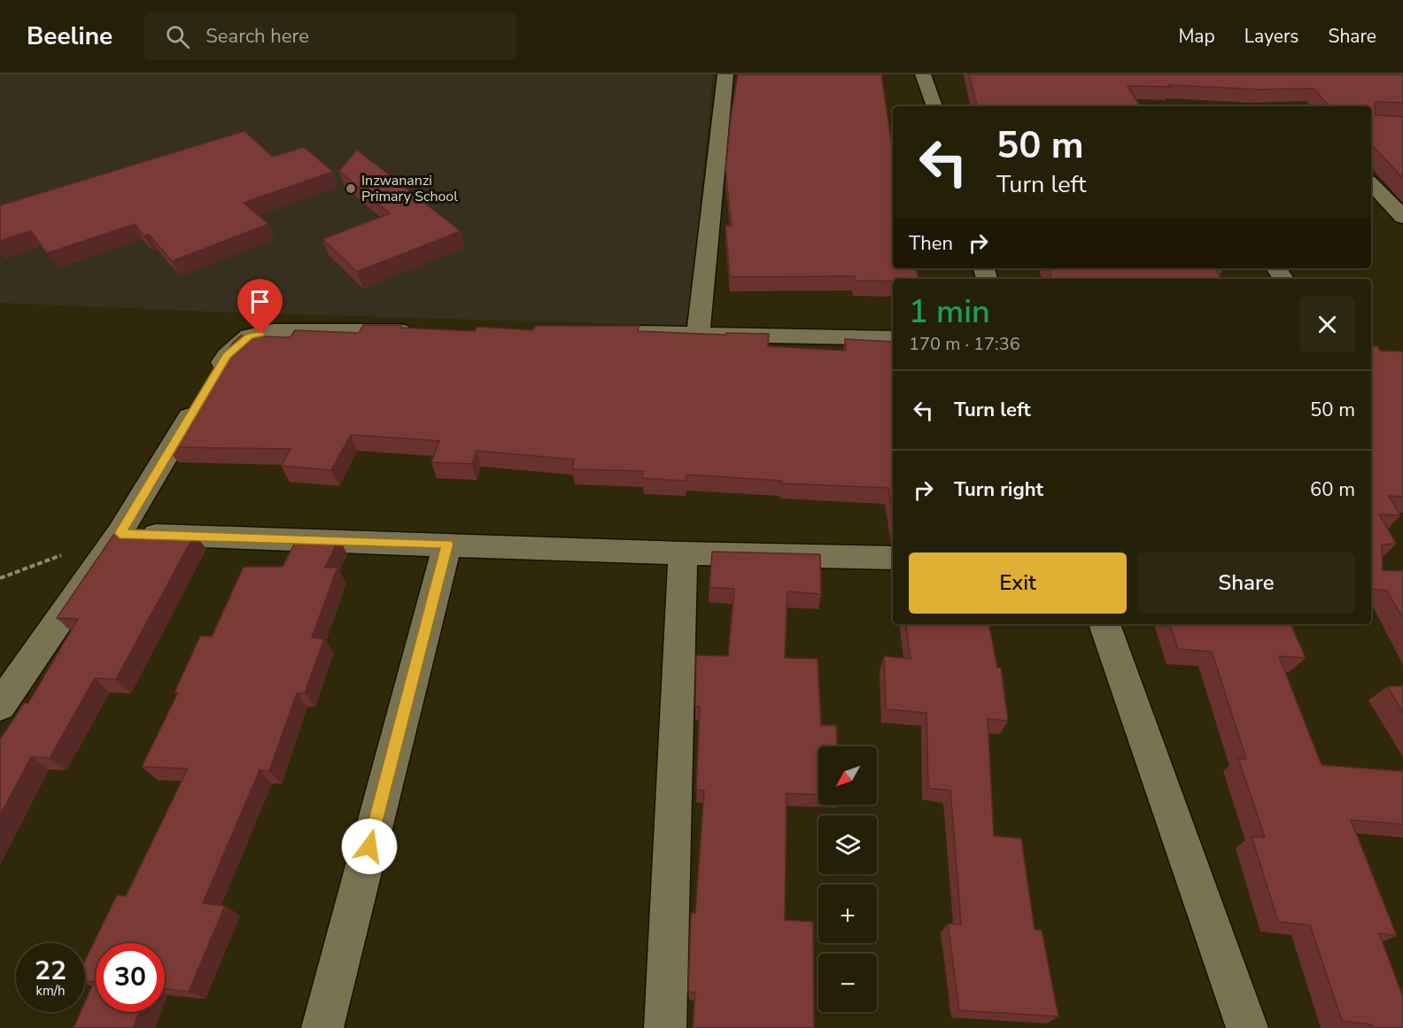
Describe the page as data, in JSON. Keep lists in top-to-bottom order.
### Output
{
  "places": ["Inzwananzi Primary School"],
  "north": "bottom left",
  "page": {
    "header": "Beeline",
    "search": "Search here",
    "nav": ["Map", "Layers", "Share"],
    "turn": ["50 m", "Turn left"],
    "then": "Then",
    "heading": ["1 min", "170 m · 17:36"],
    "list": [
      {
        "name": "Turn left",
        "value": "50 m"
      },
      {
        "name": "Turn right",
        "value": "60 m"
      }
    ],
    "buttons": ["Exit", "Share"],
    "map_buttons": ["+", "−"],
    "speed": "22 km/h",
    "limit": "30"
  }
}
